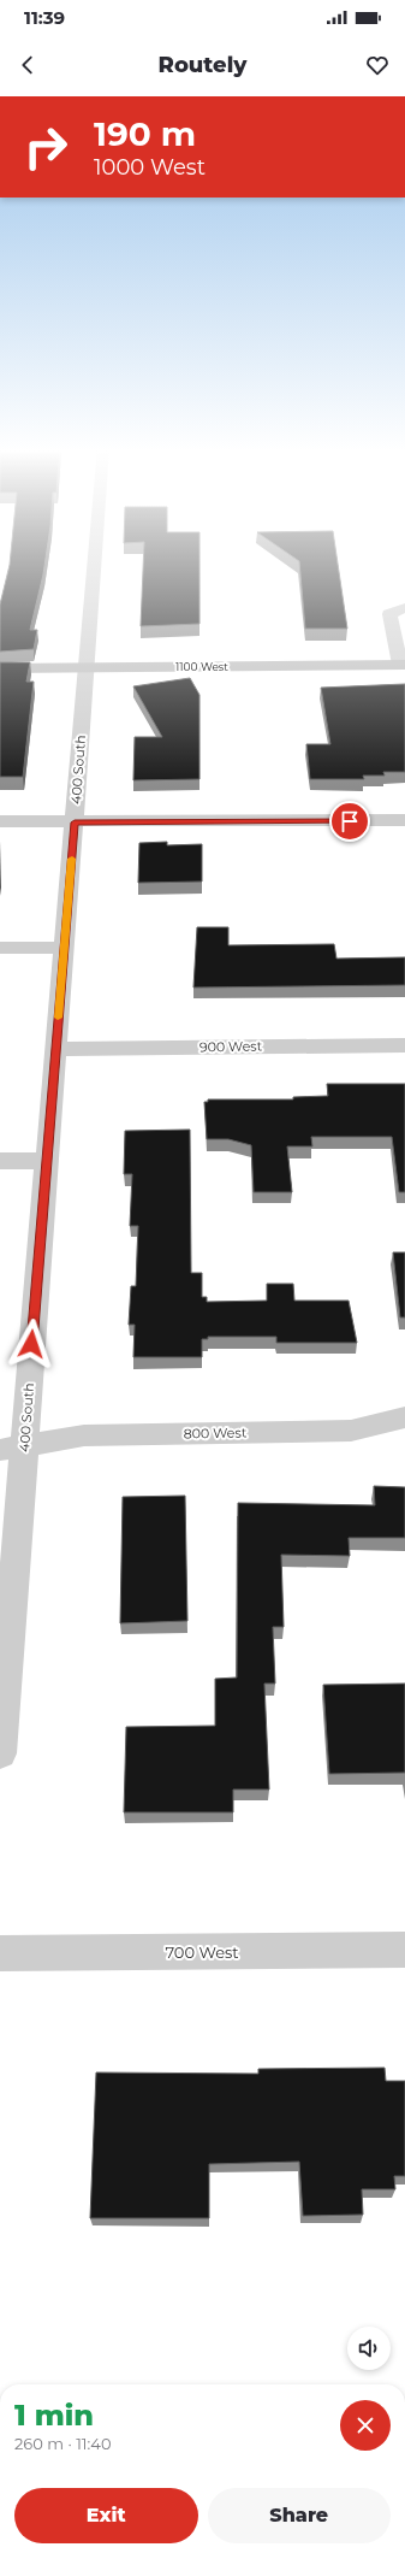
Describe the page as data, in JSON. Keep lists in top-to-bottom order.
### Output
{
  "streets": {
    "street": [
      "1100 West",
      "400 South",
      "900 West",
      "800 West",
      "700 West"
    ]
  },
  "crossings": [
    ["1100 West", "400 South"],
    ["400 South", "900 West"],
    ["400 South", "800 West"]
  ],
  "page": {
    "status": "11:39",
    "header": "Routely",
    "turn": ["190 m", "1000 West"],
    "heading": ["1 min", "260 m · 11:40"],
    "buttons": ["Exit", "Share"]
  }
}
